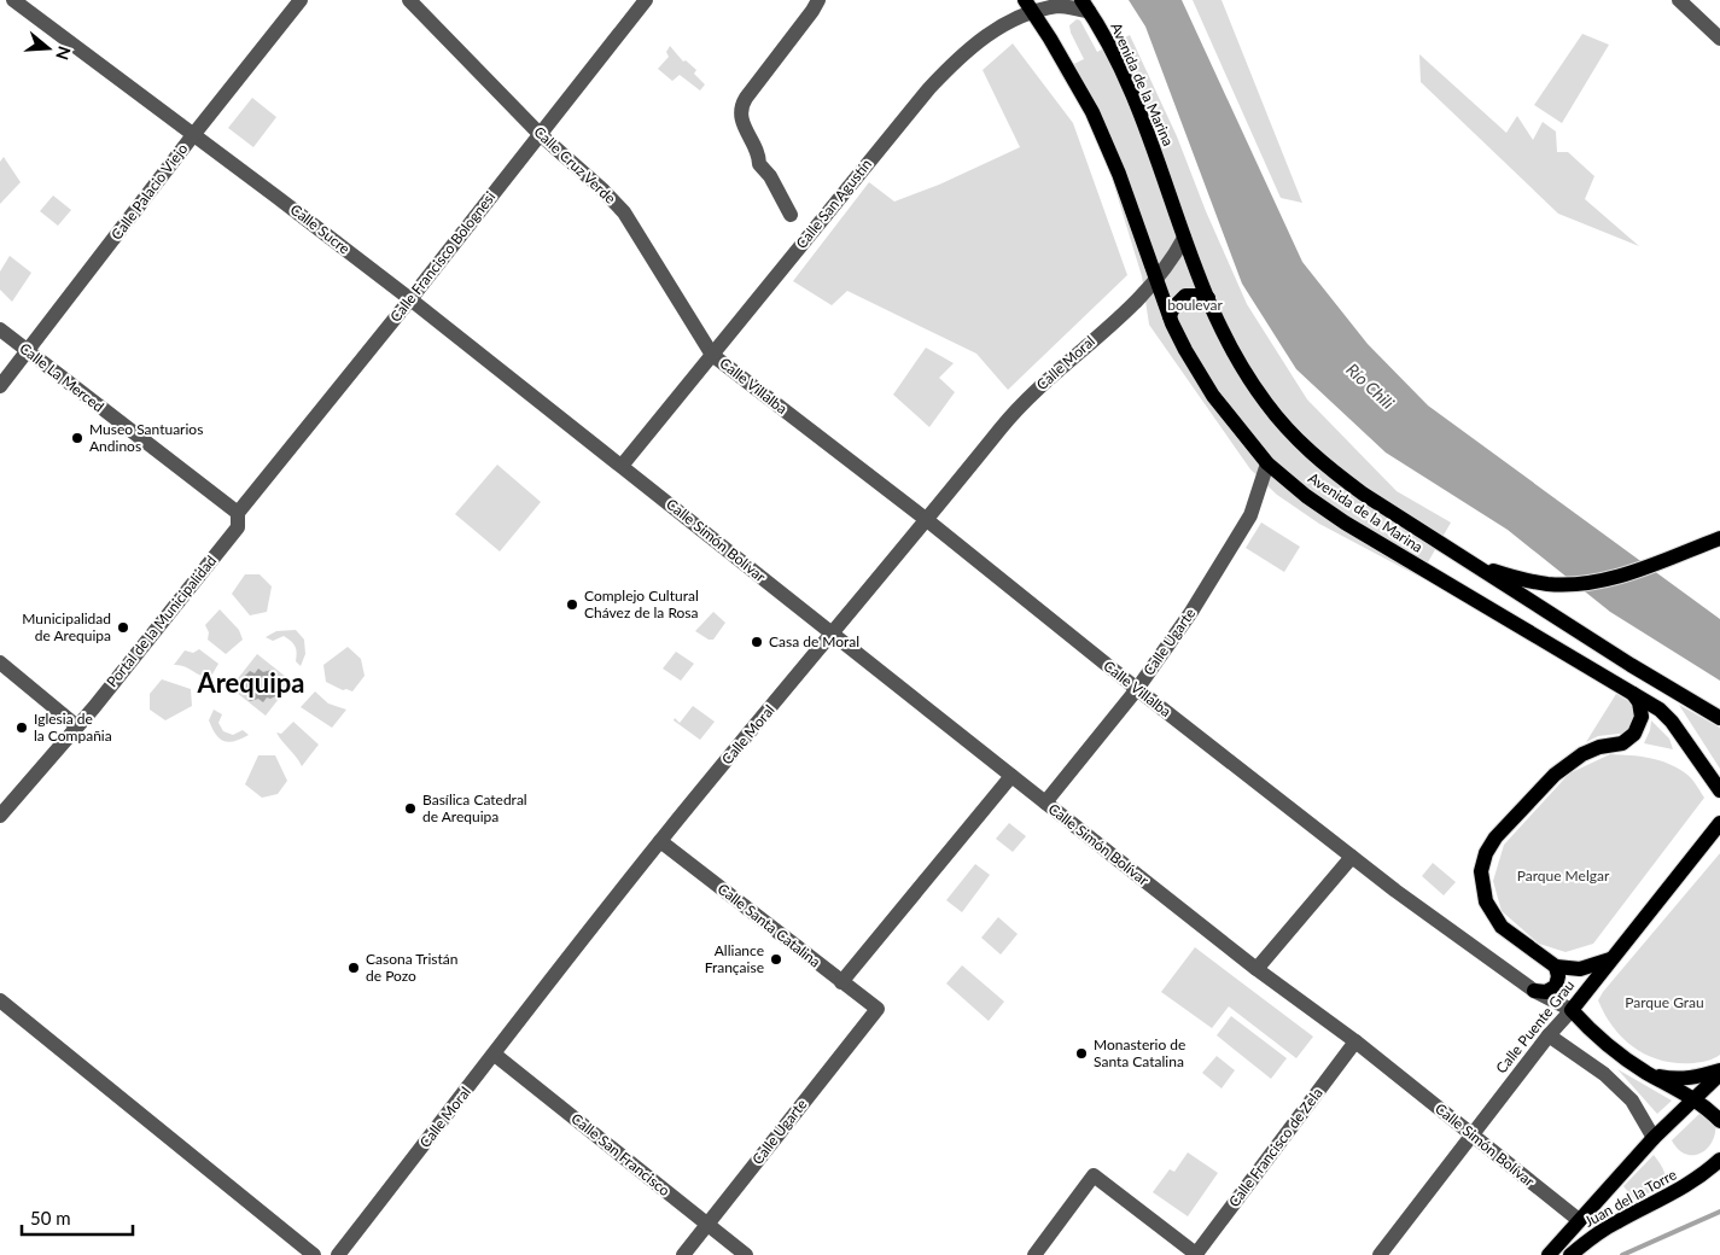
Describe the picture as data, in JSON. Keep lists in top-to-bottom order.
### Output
{
  "streets": {
    "main road": ["Avenida de la Marina", "Calle Puente Grau", "Juan del la Torre"],
    "street": [
      "Calle Cruz Verde",
      "Calle Palacio Viejo",
      "Calle San Agustín",
      "Calle Sucre",
      "Calle Francisco Bolognesi",
      "Calle Moral",
      "Calle La Merced",
      "Calle Villalba",
      "Calle Simón Bolívar",
      "Portal de la Municipalidad",
      "Calle Ugarte",
      "Calle Santa Catalina",
      "Calle Francisco de Zela",
      "Calle San Francisco"
    ]
  },
  "crossings": [
    ["Avenida de la Marina", "Calle San Agustín"],
    ["Avenida de la Marina", "Calle Moral"],
    ["Avenida de la Marina", "Calle Ugarte"],
    ["Calle Cruz Verde", "Calle San Agustín"],
    ["Calle Cruz Verde", "Calle Francisco Bolognesi"],
    ["Calle Cruz Verde", "Calle Villalba"],
    ["Calle Palacio Viejo", "Calle Sucre"],
    ["Calle Palacio Viejo", "Calle La Merced"],
    ["Calle San Agustín", "Calle Sucre"],
    ["Calle San Agustín", "Calle Villalba"],
    ["Calle San Agustín", "Calle Simón Bolívar"],
    ["Calle Sucre", "Calle Francisco Bolognesi"],
    ["Calle Sucre", "Calle Simón Bolívar"],
    ["Calle Francisco Bolognesi", "Calle La Merced"],
    ["Calle Francisco Bolognesi", "Portal de la Municipalidad"],
    ["Calle Moral", "Calle Villalba"],
    ["Calle Moral", "Calle Simón Bolívar"],
    ["Calle Moral", "Calle Santa Catalina"],
    ["Calle Moral", "Calle San Francisco"],
    ["Calle La Merced", "Portal de la Municipalidad"],
    ["Calle Villalba", "Calle Ugarte"],
    ["Calle Villalba", "Calle Puente Grau"],
    ["Calle Simón Bolívar", "Calle Ugarte"],
    ["Calle Simón Bolívar", "Calle Puente Grau"],
    ["Calle Simón Bolívar", "Calle Francisco de Zela"],
    ["Calle Simón Bolívar", "Juan del la Torre"],
    ["Calle Ugarte", "Calle Santa Catalina"],
    ["Calle Ugarte", "Calle San Francisco"]
  ],
  "districts": ["Arequipa"],
  "water": ["Río Chili"],
  "parks": ["boulevar", "Parque Melgar", "Parque Grau"],
  "places": [
    "Museo Santuarios Andinos",
    "Complejo Cultural Chávez de la Rosa",
    "Municipalidad de Arequipa",
    "Casa de Moral",
    "Iglesia de la Compañia",
    "Basílica Catedral de Arequipa",
    "Alliance Française",
    "Casona Tristán de Pozo",
    "Monasterio de Santa Catalina"
  ],
  "scale_bar": "50 m",
  "north": "right"
}
